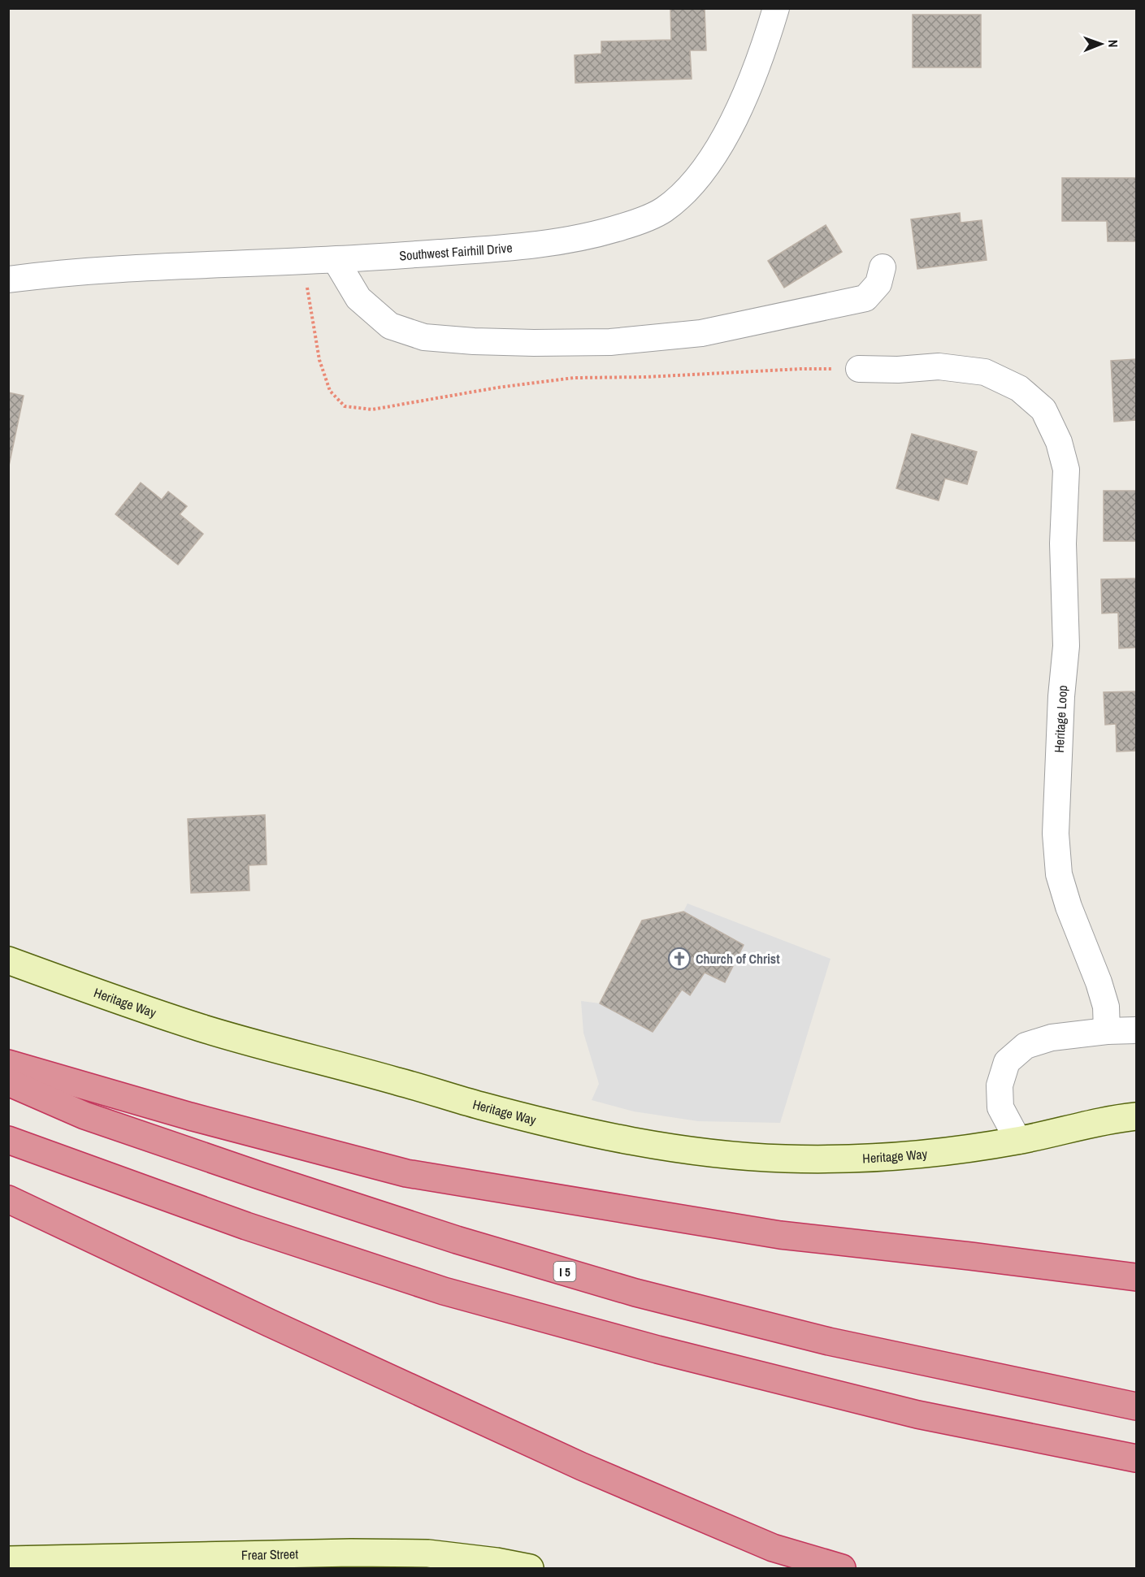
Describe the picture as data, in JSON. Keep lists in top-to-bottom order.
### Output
{
  "streets": {
    "highway": ["I 5"],
    "street": [
      "Southwest Fairhill Drive",
      "Heritage Loop",
      "Heritage Way",
      "Frear Street"
    ]
  },
  "places": {
    "church": ["Church of Christ"]
  },
  "north": "right"
}
